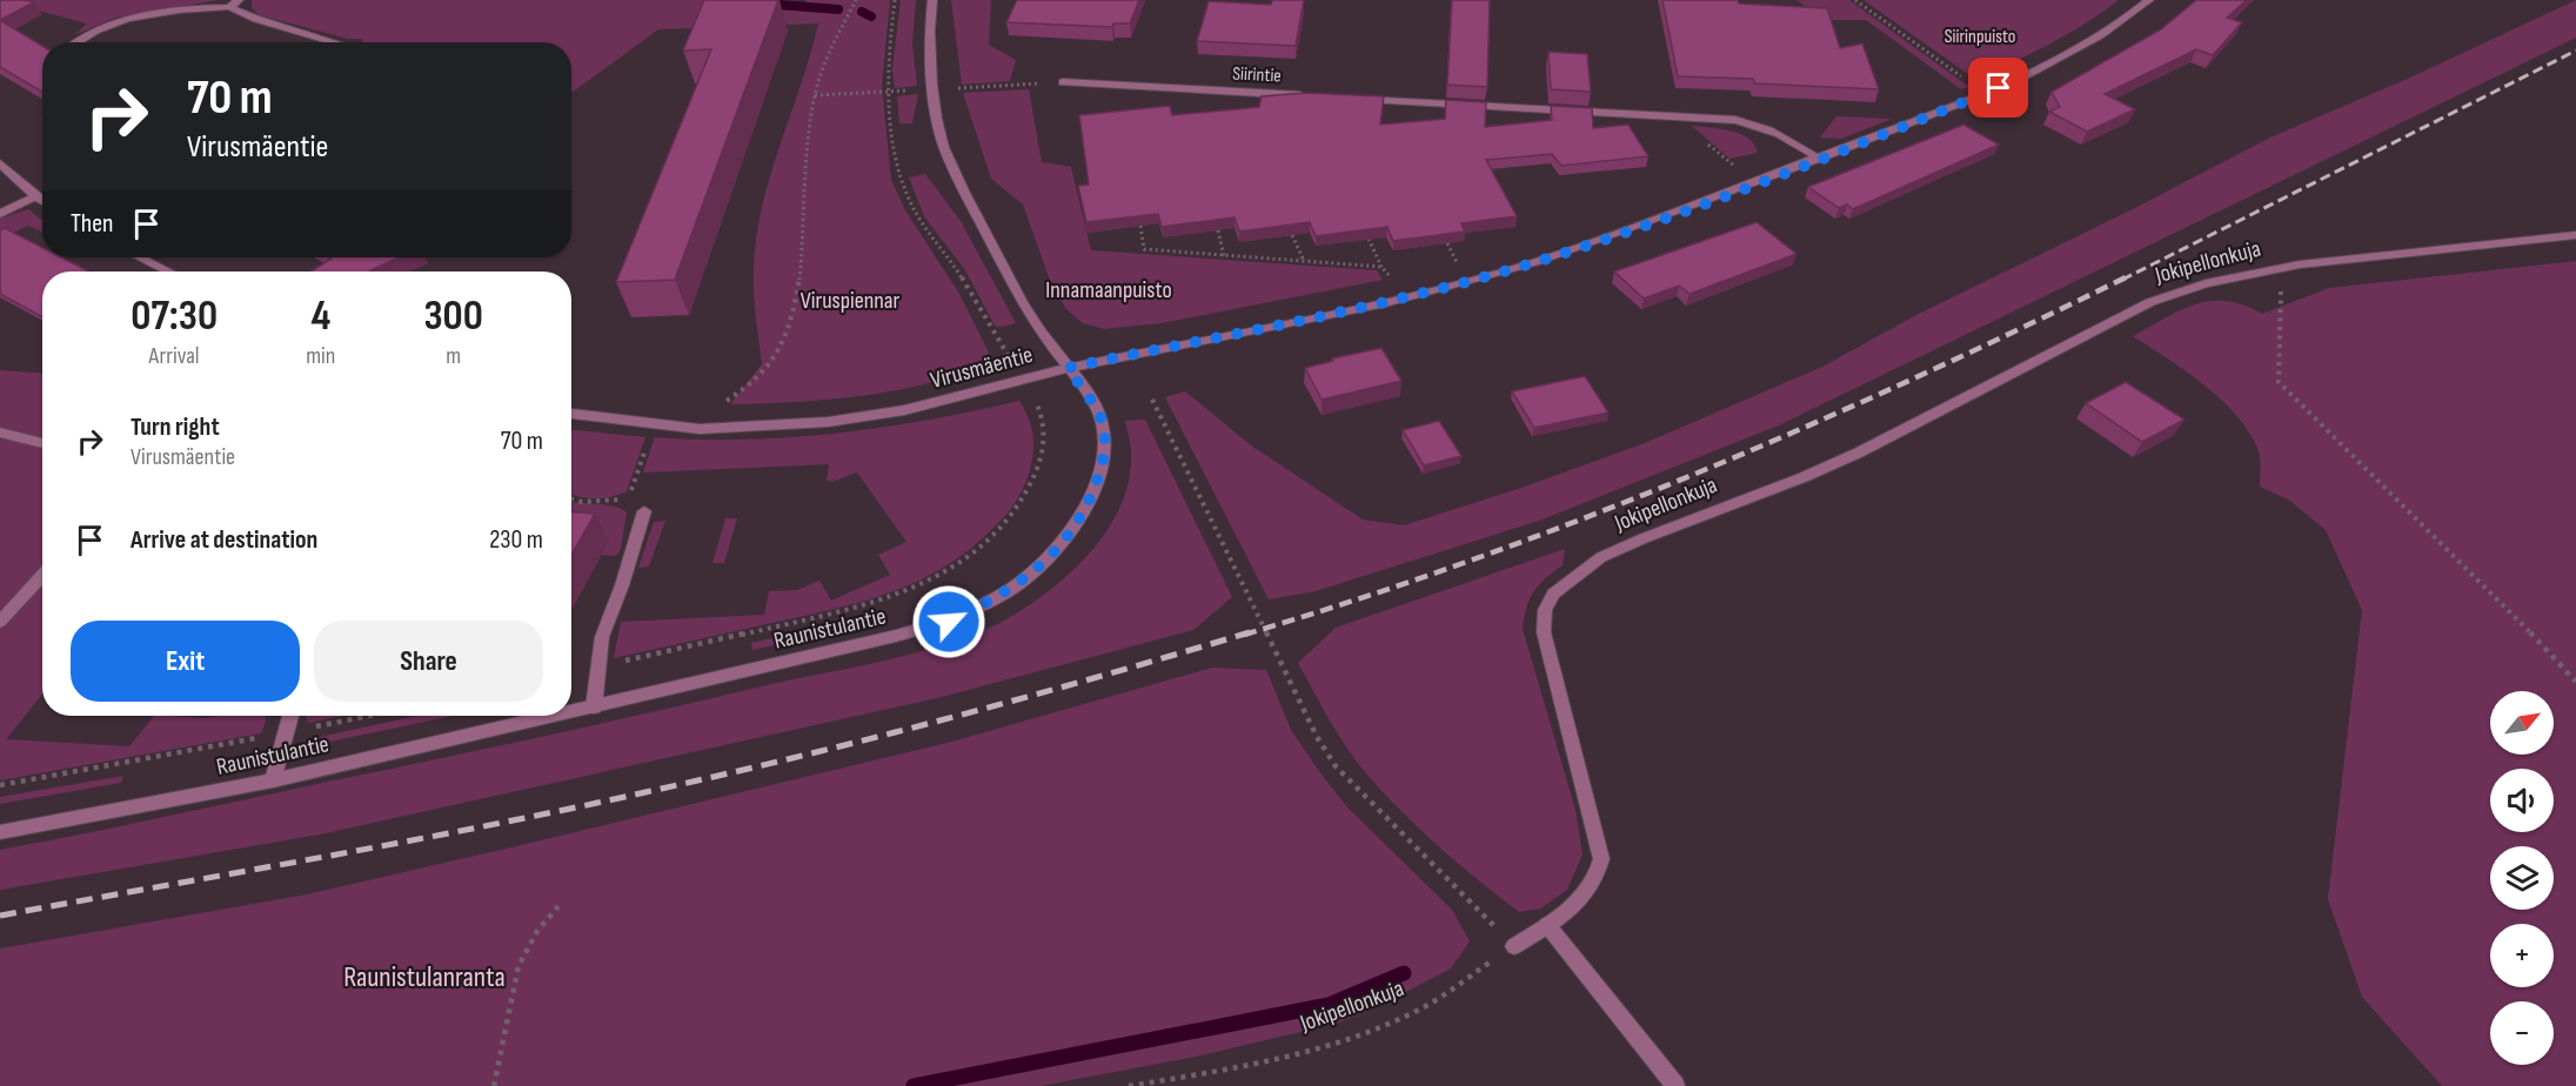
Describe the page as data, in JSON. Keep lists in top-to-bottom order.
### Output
{
  "streets": {
    "street": [
      "Siirintie",
      "Jokipellonkuja",
      "Virusmäentie",
      "Raunistulantie"
    ]
  },
  "crossings": [
    ["Virusmäentie", "Raunistulantie"]
  ],
  "parks": [
    "Siirinpuisto",
    "Innamaanpuisto",
    "Viruspiennar",
    "Raunistulanranta"
  ],
  "north": "top right",
  "page": {
    "turn": ["70 m", "Virusmäentie"],
    "then": "Then",
    "eta": [
      "07:30",
      "Arrival",
      "4",
      "min",
      "300",
      "m"
    ],
    "list": [
      {
        "name": "Turn right",
        "note": "Virusmäentie",
        "value": "70 m"
      },
      {
        "name": "Arrive at destination",
        "value": "230 m"
      }
    ],
    "buttons": ["Exit", "Share"],
    "map_buttons": ["+", "−"]
  }
}
